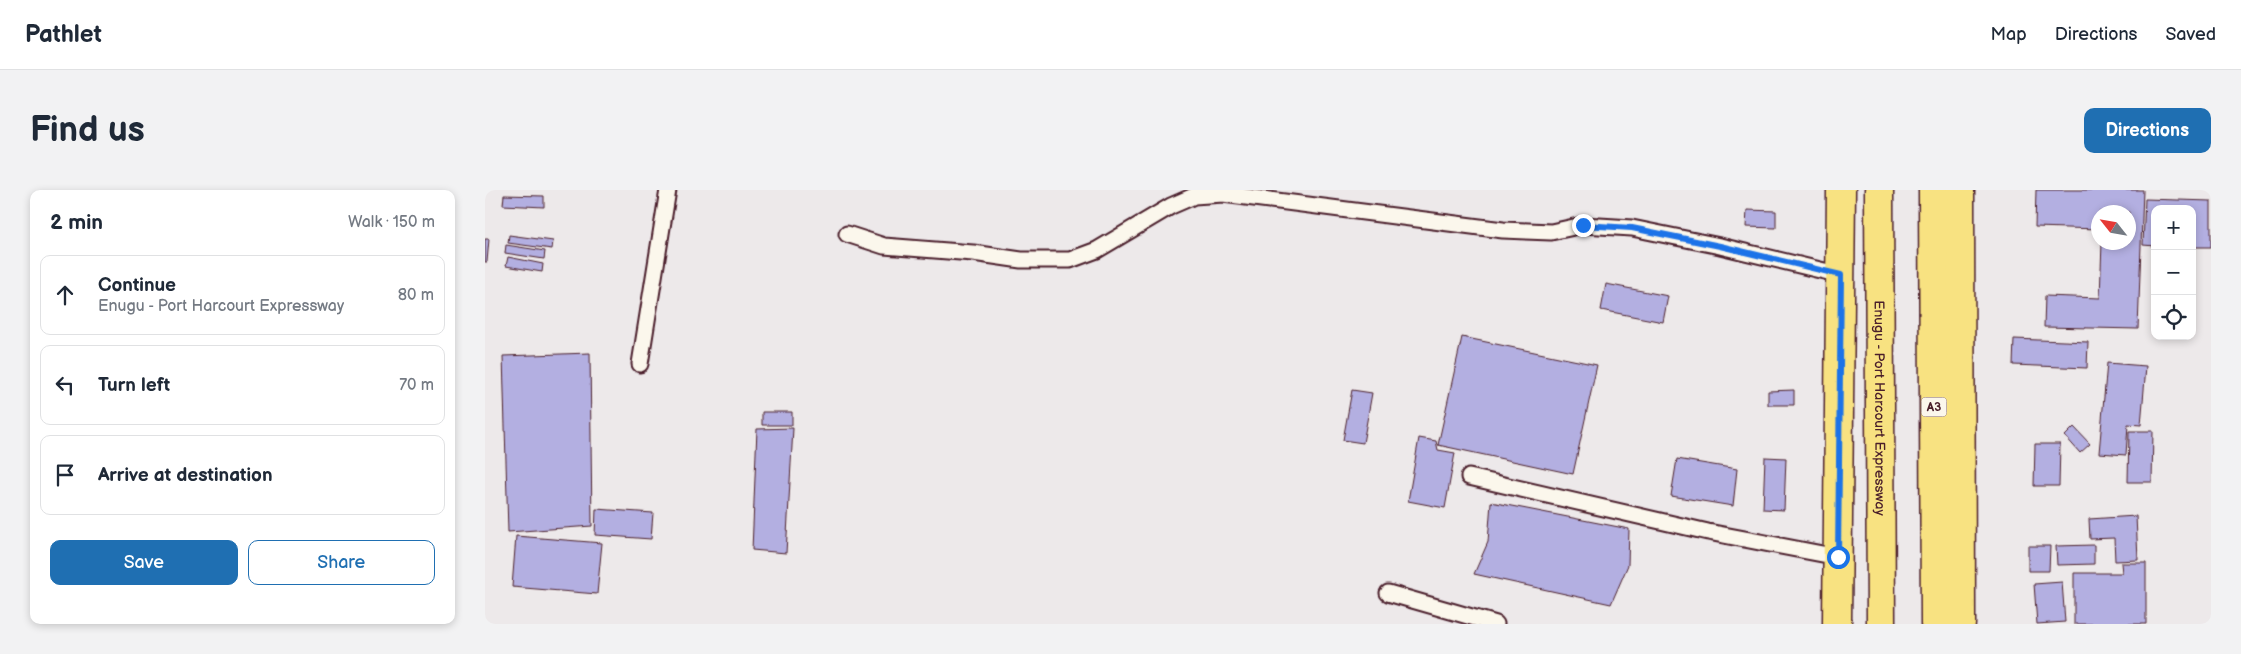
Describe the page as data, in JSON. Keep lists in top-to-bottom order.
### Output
{
  "streets": {
    "main road": ["Enugu - Port Harcourt Expressway", "A3"]
  },
  "north": "top left",
  "page": {
    "header": "Pathlet",
    "nav": ["Map", "Directions", "Saved"],
    "buttons": [
      "Directions",
      ["Save", "Share"]
    ],
    "title": "Find us",
    "heading": ["2 min", "Walk · 150 m"],
    "map_buttons": ["+", "−"],
    "list": [
      ["Continue", "Enugu - Port Harcourt Expressway", "80 m"],
      ["Turn left", "70 m"],
      "Arrive at destination"
    ]
  }
}
